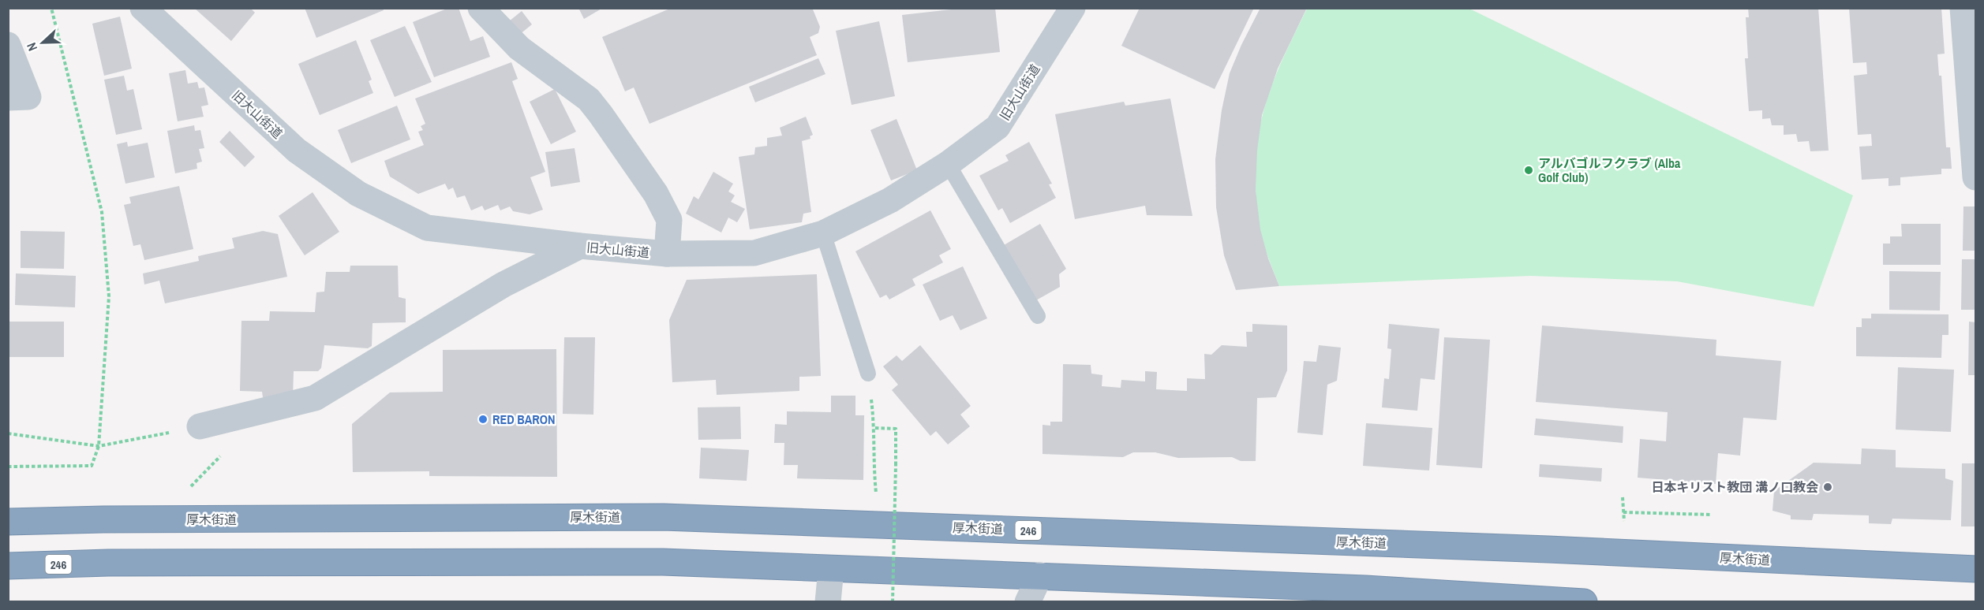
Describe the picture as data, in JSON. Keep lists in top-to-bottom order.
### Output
{
  "streets": {
    "highway": ["厚木街道", "246"],
    "street": ["旧大山街道"]
  },
  "places": ["アルバゴルフクラブ (Alba Golf Club)", "RED BARON", "日本キリスト教団 溝ノ口教会"],
  "north": "left"
}
